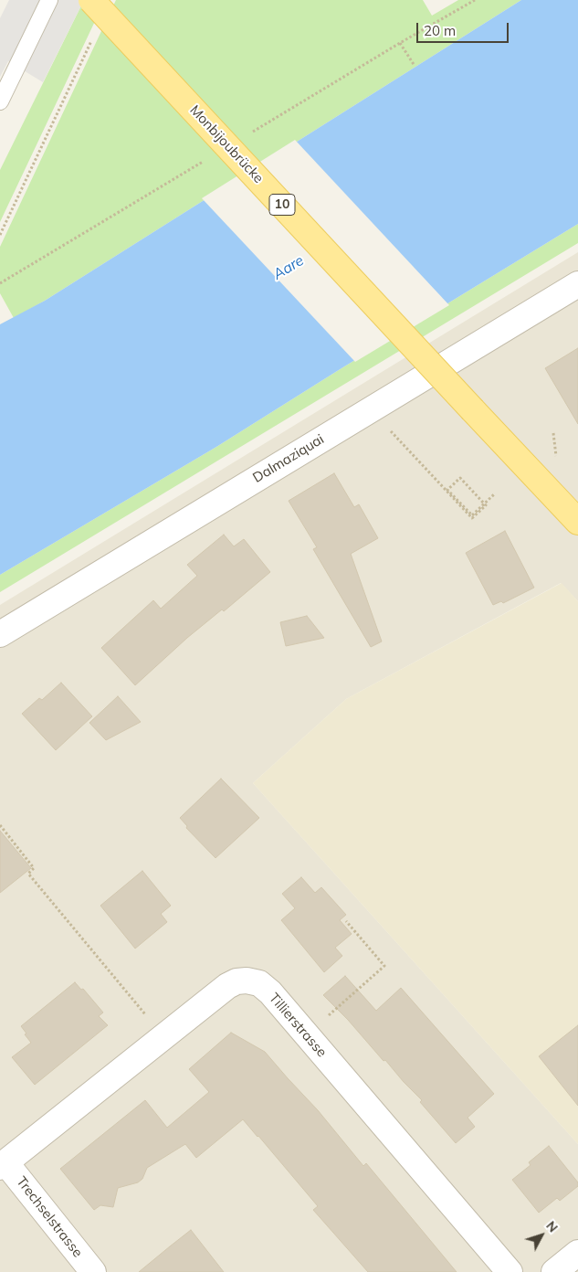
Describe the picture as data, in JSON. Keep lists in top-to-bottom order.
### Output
{
  "streets": {
    "main road": ["Monbijoubrücke", "10"],
    "street": ["Dalmaziquai", "Tillierstrasse", "Trechselstrasse"]
  },
  "crossings": [
    ["Tillierstrasse", "Trechselstrasse"]
  ],
  "water": ["Aare"],
  "scale_bar": "20 m",
  "north": "top right"
}
